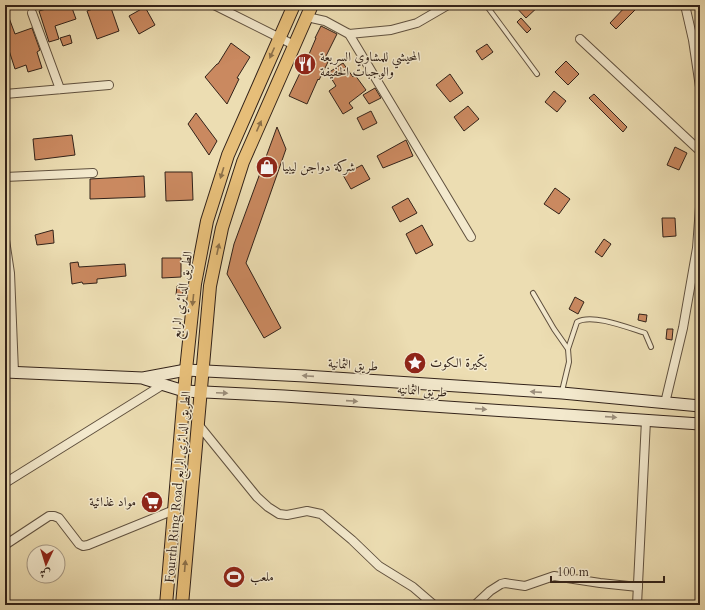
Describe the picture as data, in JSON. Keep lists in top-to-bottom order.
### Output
{
  "streets": {
    "main road": ["الطريق الدائري الرابع", "Fourth Ring Road الطريق الدائري الرابع"],
    "street": ["طريق الثمانية", "طريق الثمانيه"]
  },
  "crossings": [
    ["الطريق الدائري الرابع", "طريق الثمانية"],
    ["الطريق الدائري الرابع", "طريق الثمانيه"],
    ["الطريق الدائري الرابع", "Fourth Ring Road الطريق الدائري الرابع"],
    ["طريق الثمانية", "طريق الثمانيه"],
    ["طريق الثمانية", "Fourth Ring Road الطريق الدائري الرابع"],
    ["طريق الثمانيه", "Fourth Ring Road الطريق الدائري الرابع"]
  ],
  "one_way": ["طريق الثمانية", "طريق الثمانيه", "Fourth Ring Road الطريق الدائري الرابع"],
  "places": {
    "restaurant": ["المحيشي للمشاوي السريعة والوجبات الخفيفة"],
    "shop": ["شركة دواجن ليبيا"],
    "place": ["بكّيرة الكوت"],
    "supermarket": ["مواد غذائية"],
    "sports": ["ملعب"]
  },
  "scale_bar": "100 m",
  "north": "bottom"
}
